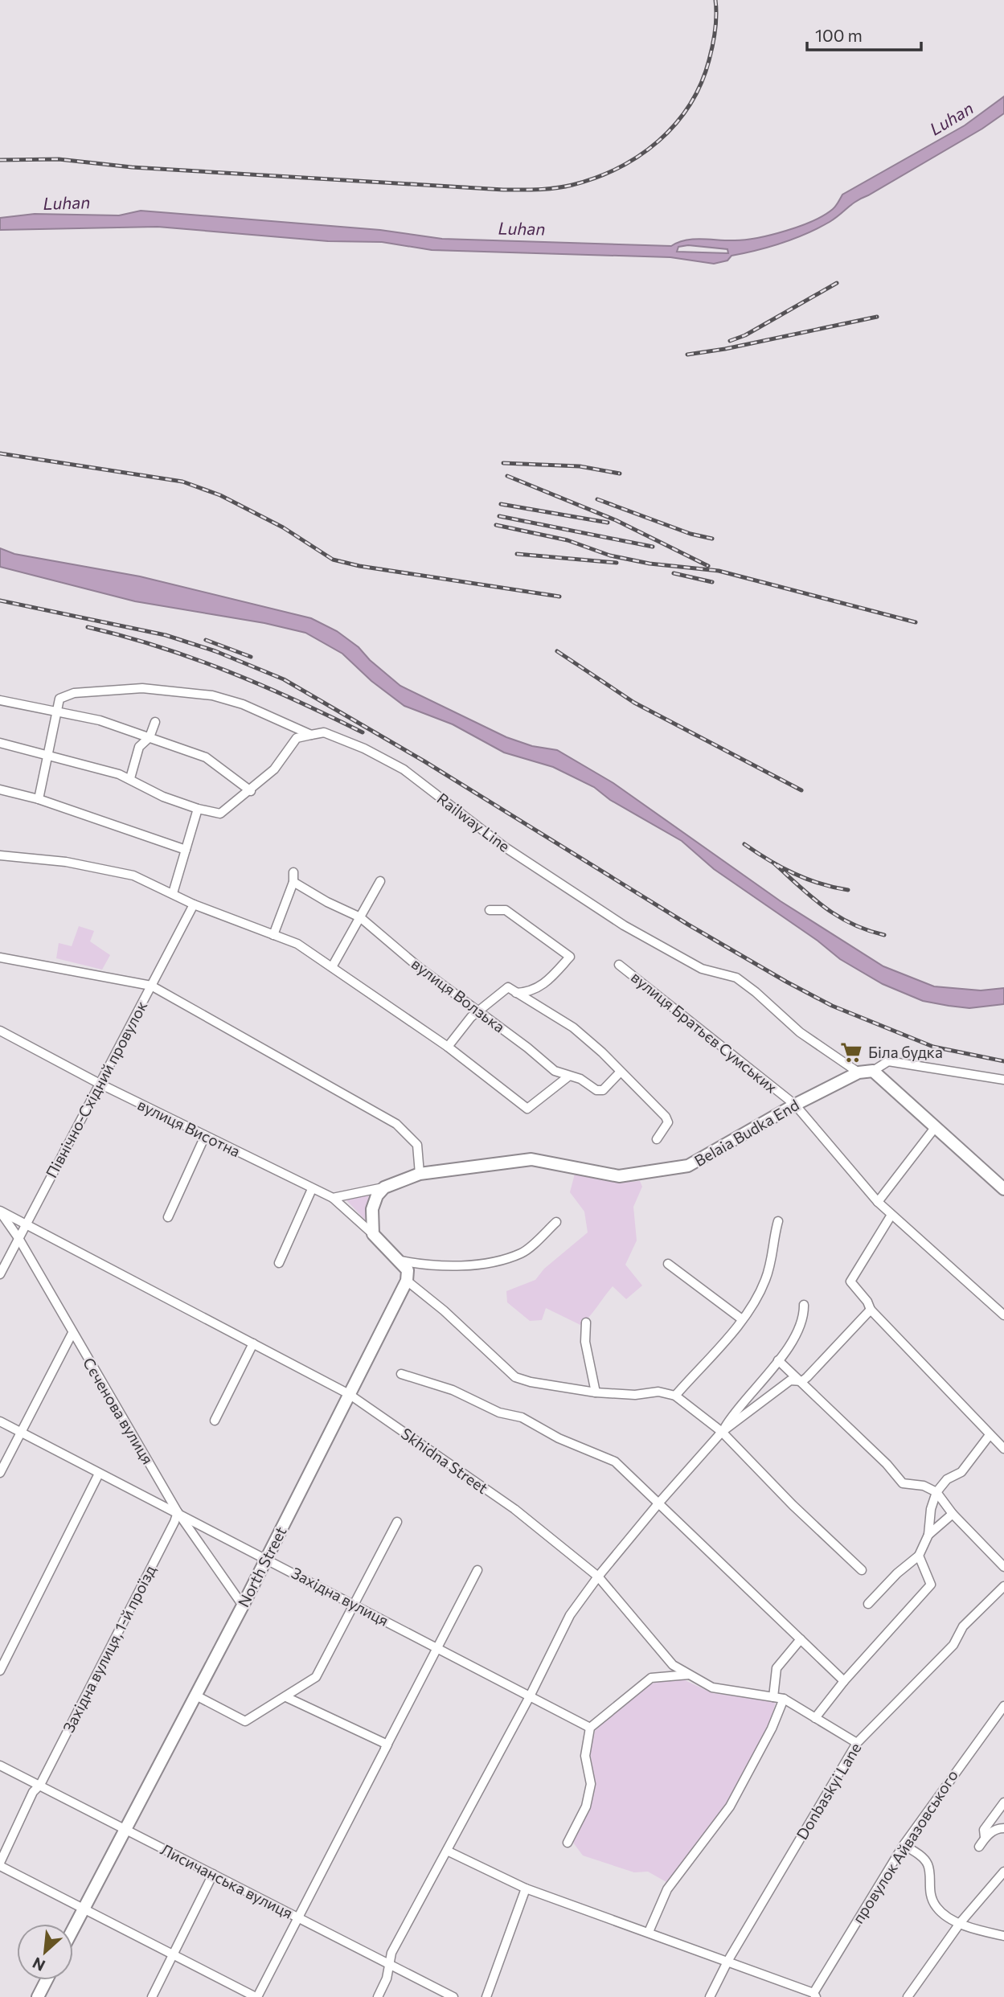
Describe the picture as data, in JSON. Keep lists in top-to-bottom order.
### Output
{
  "streets": {
    "street": [
      "Railway Line",
      "вулиця Волзька",
      "вулиця Братьєв Сумських",
      "Північно-Східний провулок",
      "вулиця Висотна",
      "Belaia Budka End",
      "Сєченова вулиця",
      "Skhidna Street",
      "North Street",
      "Західна вулиця",
      "Західна вулиця, 1-й проїзд",
      "Donbaskyi Lane",
      "провулок Айвазовського",
      "Лисичанська вулиця"
    ]
  },
  "crossings": [
    ["Railway Line", "Belaia Budka End"],
    ["вулиця Братьєв Сумських", "Belaia Budka End"],
    ["Північно-Східний провулок", "вулиця Висотна"],
    ["Північно-Східний провулок", "Сєченова вулиця"],
    ["Північно-Східний провулок", "Skhidna Street"],
    ["Сєченова вулиця", "Skhidna Street"],
    ["Сєченова вулиця", "North Street"],
    ["Сєченова вулиця", "Західна вулиця"],
    ["Сєченова вулиця", "Західна вулиця, 1-й проїзд"],
    ["Skhidna Street", "North Street"],
    ["Skhidna Street", "Donbaskyi Lane"],
    ["North Street", "Західна вулиця"],
    ["North Street", "Лисичанська вулиця"],
    ["Західна вулиця", "Західна вулиця, 1-й проїзд"],
    ["Західна вулиця, 1-й проїзд", "Лисичанська вулиця"]
  ],
  "water": ["Luhan"],
  "places": {
    "supermarket": ["Біла будка"]
  },
  "scale_bar": "100 m",
  "north": "bottom left"
}
